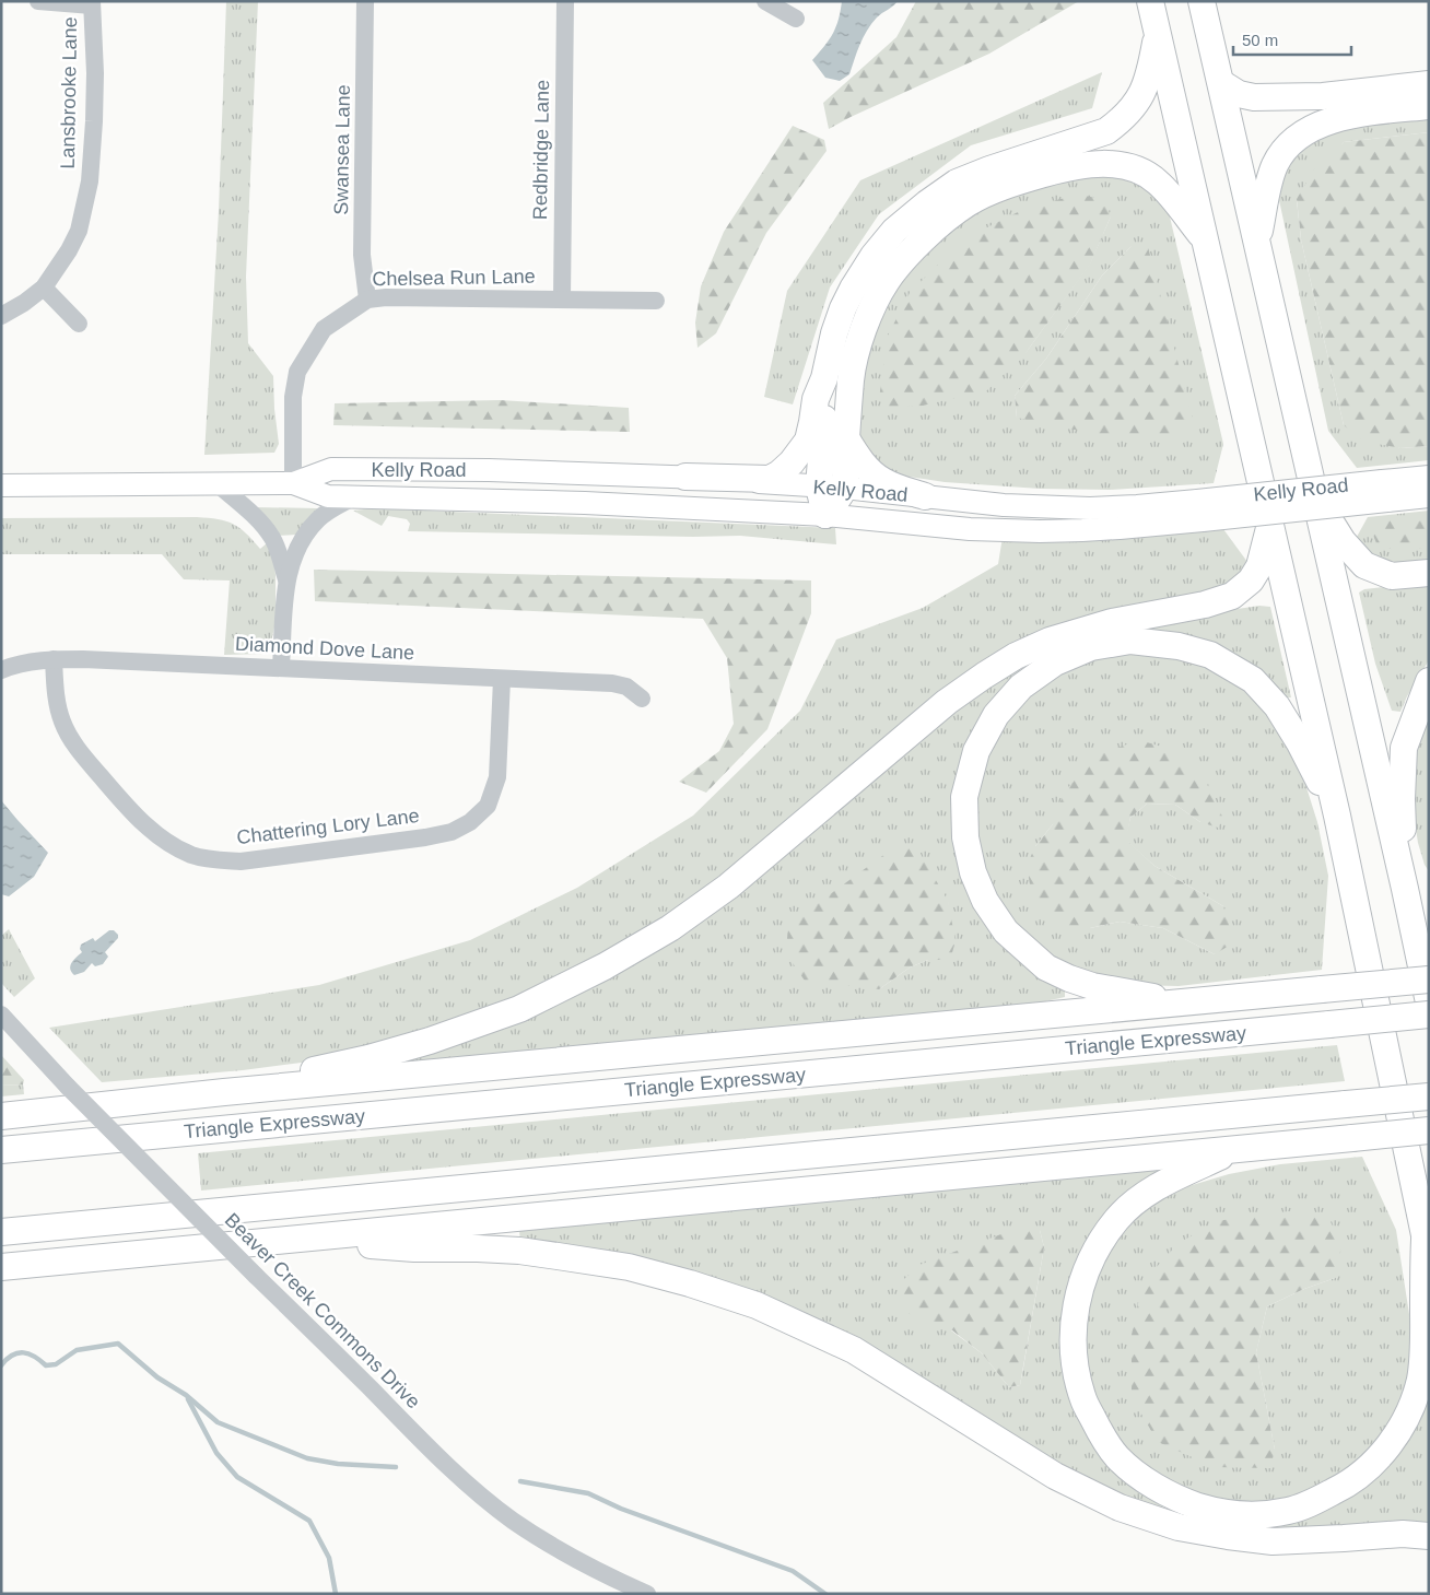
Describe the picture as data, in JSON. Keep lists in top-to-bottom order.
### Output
{
  "streets": {
    "highway": ["Triangle Expressway"],
    "main road": ["Kelly Road"],
    "street": [
      "Lansbrooke Lane",
      "Swansea Lane",
      "Redbridge Lane",
      "Chelsea Run Lane",
      "Diamond Dove Lane",
      "Chattering Lory Lane",
      "Beaver Creek Commons Drive"
    ]
  },
  "crossings": [
    ["Swansea Lane", "Chelsea Run Lane"],
    ["Redbridge Lane", "Chelsea Run Lane"],
    ["Chelsea Run Lane", "Kelly Road"],
    ["Diamond Dove Lane", "Chattering Lory Lane"]
  ],
  "scale_bar": "50 m"
}
